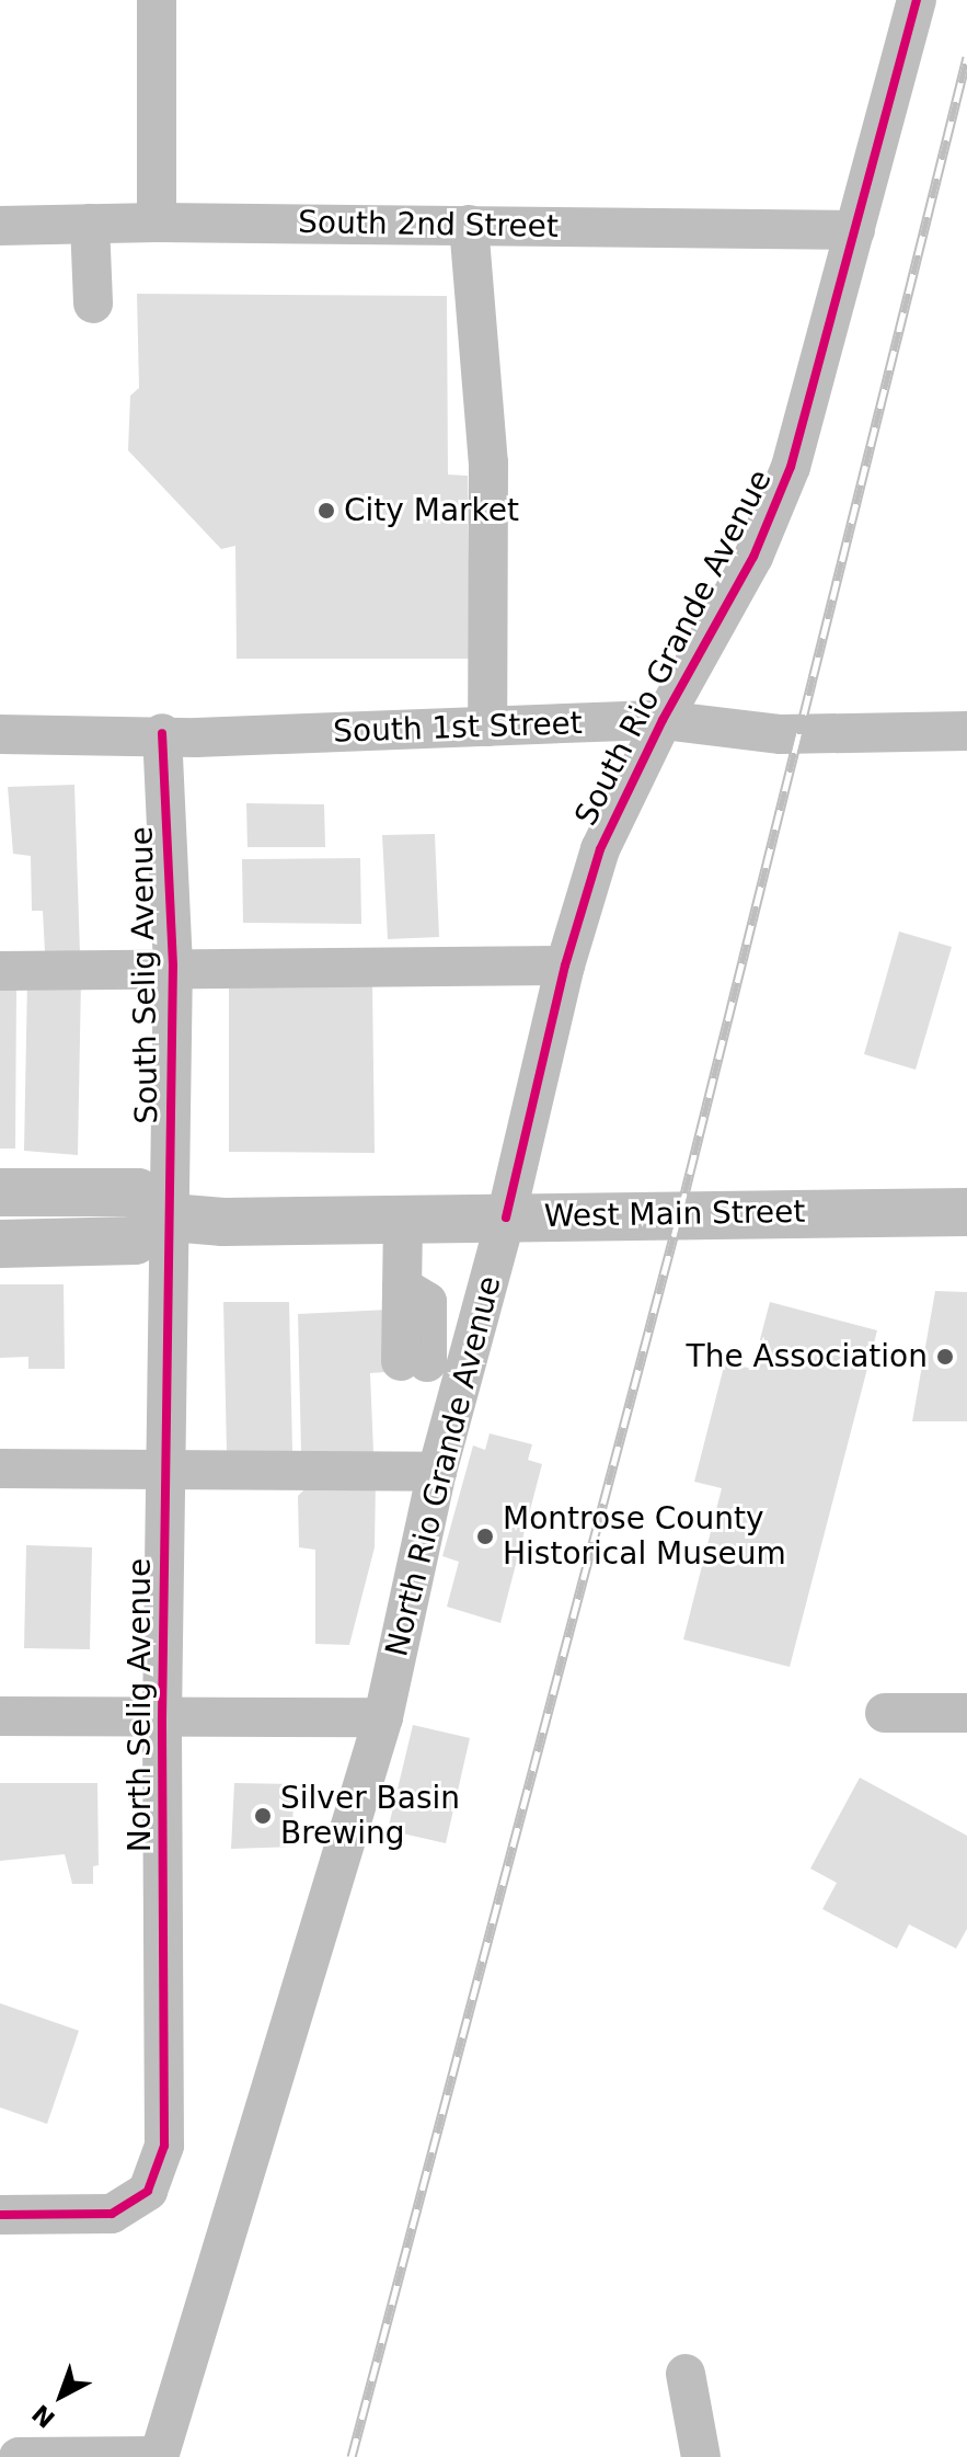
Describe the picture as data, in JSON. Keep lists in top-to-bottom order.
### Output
{
  "streets": {
    "main road": ["West Main Street"],
    "street": [
      "South 2nd Street",
      "South Rio Grande Avenue",
      "South 1st Street",
      "South Selig Avenue",
      "North Rio Grande Avenue",
      "North Selig Avenue"
    ]
  },
  "crossings": [
    ["South 2nd Street", "South Rio Grande Avenue"],
    ["South Rio Grande Avenue", "South 1st Street"],
    ["South Rio Grande Avenue", "West Main Street"],
    ["South Rio Grande Avenue", "North Rio Grande Avenue"],
    ["South 1st Street", "South Selig Avenue"],
    ["South Selig Avenue", "West Main Street"],
    ["South Selig Avenue", "North Selig Avenue"],
    ["West Main Street", "North Rio Grande Avenue"],
    ["West Main Street", "North Selig Avenue"]
  ],
  "places": [
    "City Market",
    "The Association",
    "Montrose County Historical Museum",
    "Silver Basin Brewing"
  ],
  "north": "bottom left"
}
